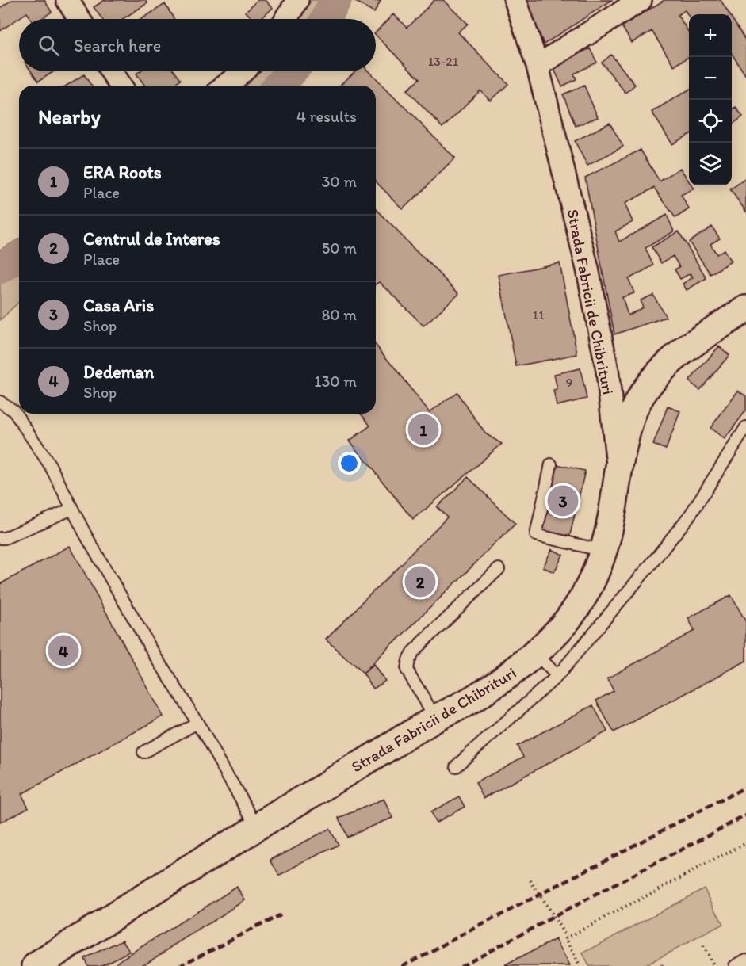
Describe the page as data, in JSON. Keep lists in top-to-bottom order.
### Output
{
  "streets": {
    "street": ["Strada Fabricii de Chibrituri"]
  },
  "house_numbers": ["13-21", "11", "9"],
  "page": {
    "map_buttons": ["+", "−"],
    "search": "Search here",
    "heading": ["Nearby", "4 results"],
    "list": [
      {
        "mark": "1",
        "name": "ERA Roots",
        "note": "Place",
        "value": "30 m"
      },
      {
        "mark": "2",
        "name": "Centrul de Interes",
        "note": "Place",
        "value": "50 m"
      },
      {
        "mark": "3",
        "name": "Casa Aris",
        "note": "Shop",
        "value": "80 m"
      },
      {
        "mark": "4",
        "name": "Dedeman",
        "note": "Shop",
        "value": "130 m"
      }
    ],
    "pins": [
      "1",
      "3",
      "2",
      "4"
    ]
  }
}
